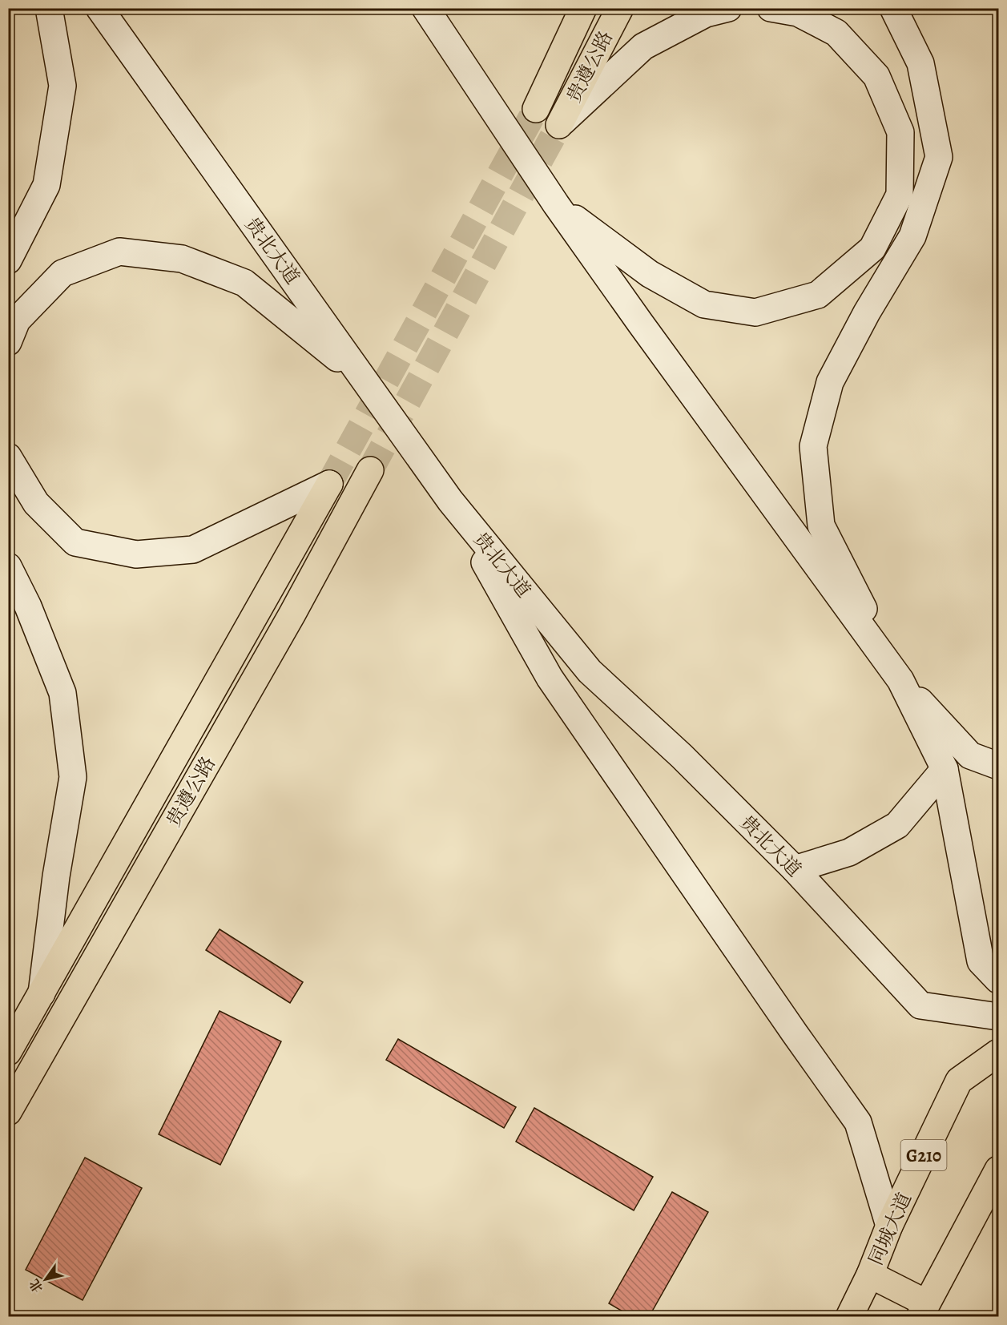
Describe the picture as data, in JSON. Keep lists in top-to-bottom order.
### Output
{
  "streets": {
    "highway": ["贵遵公路", "G210", "同城大道"],
    "main road": ["贵北大道"]
  },
  "north": "bottom left"
}
